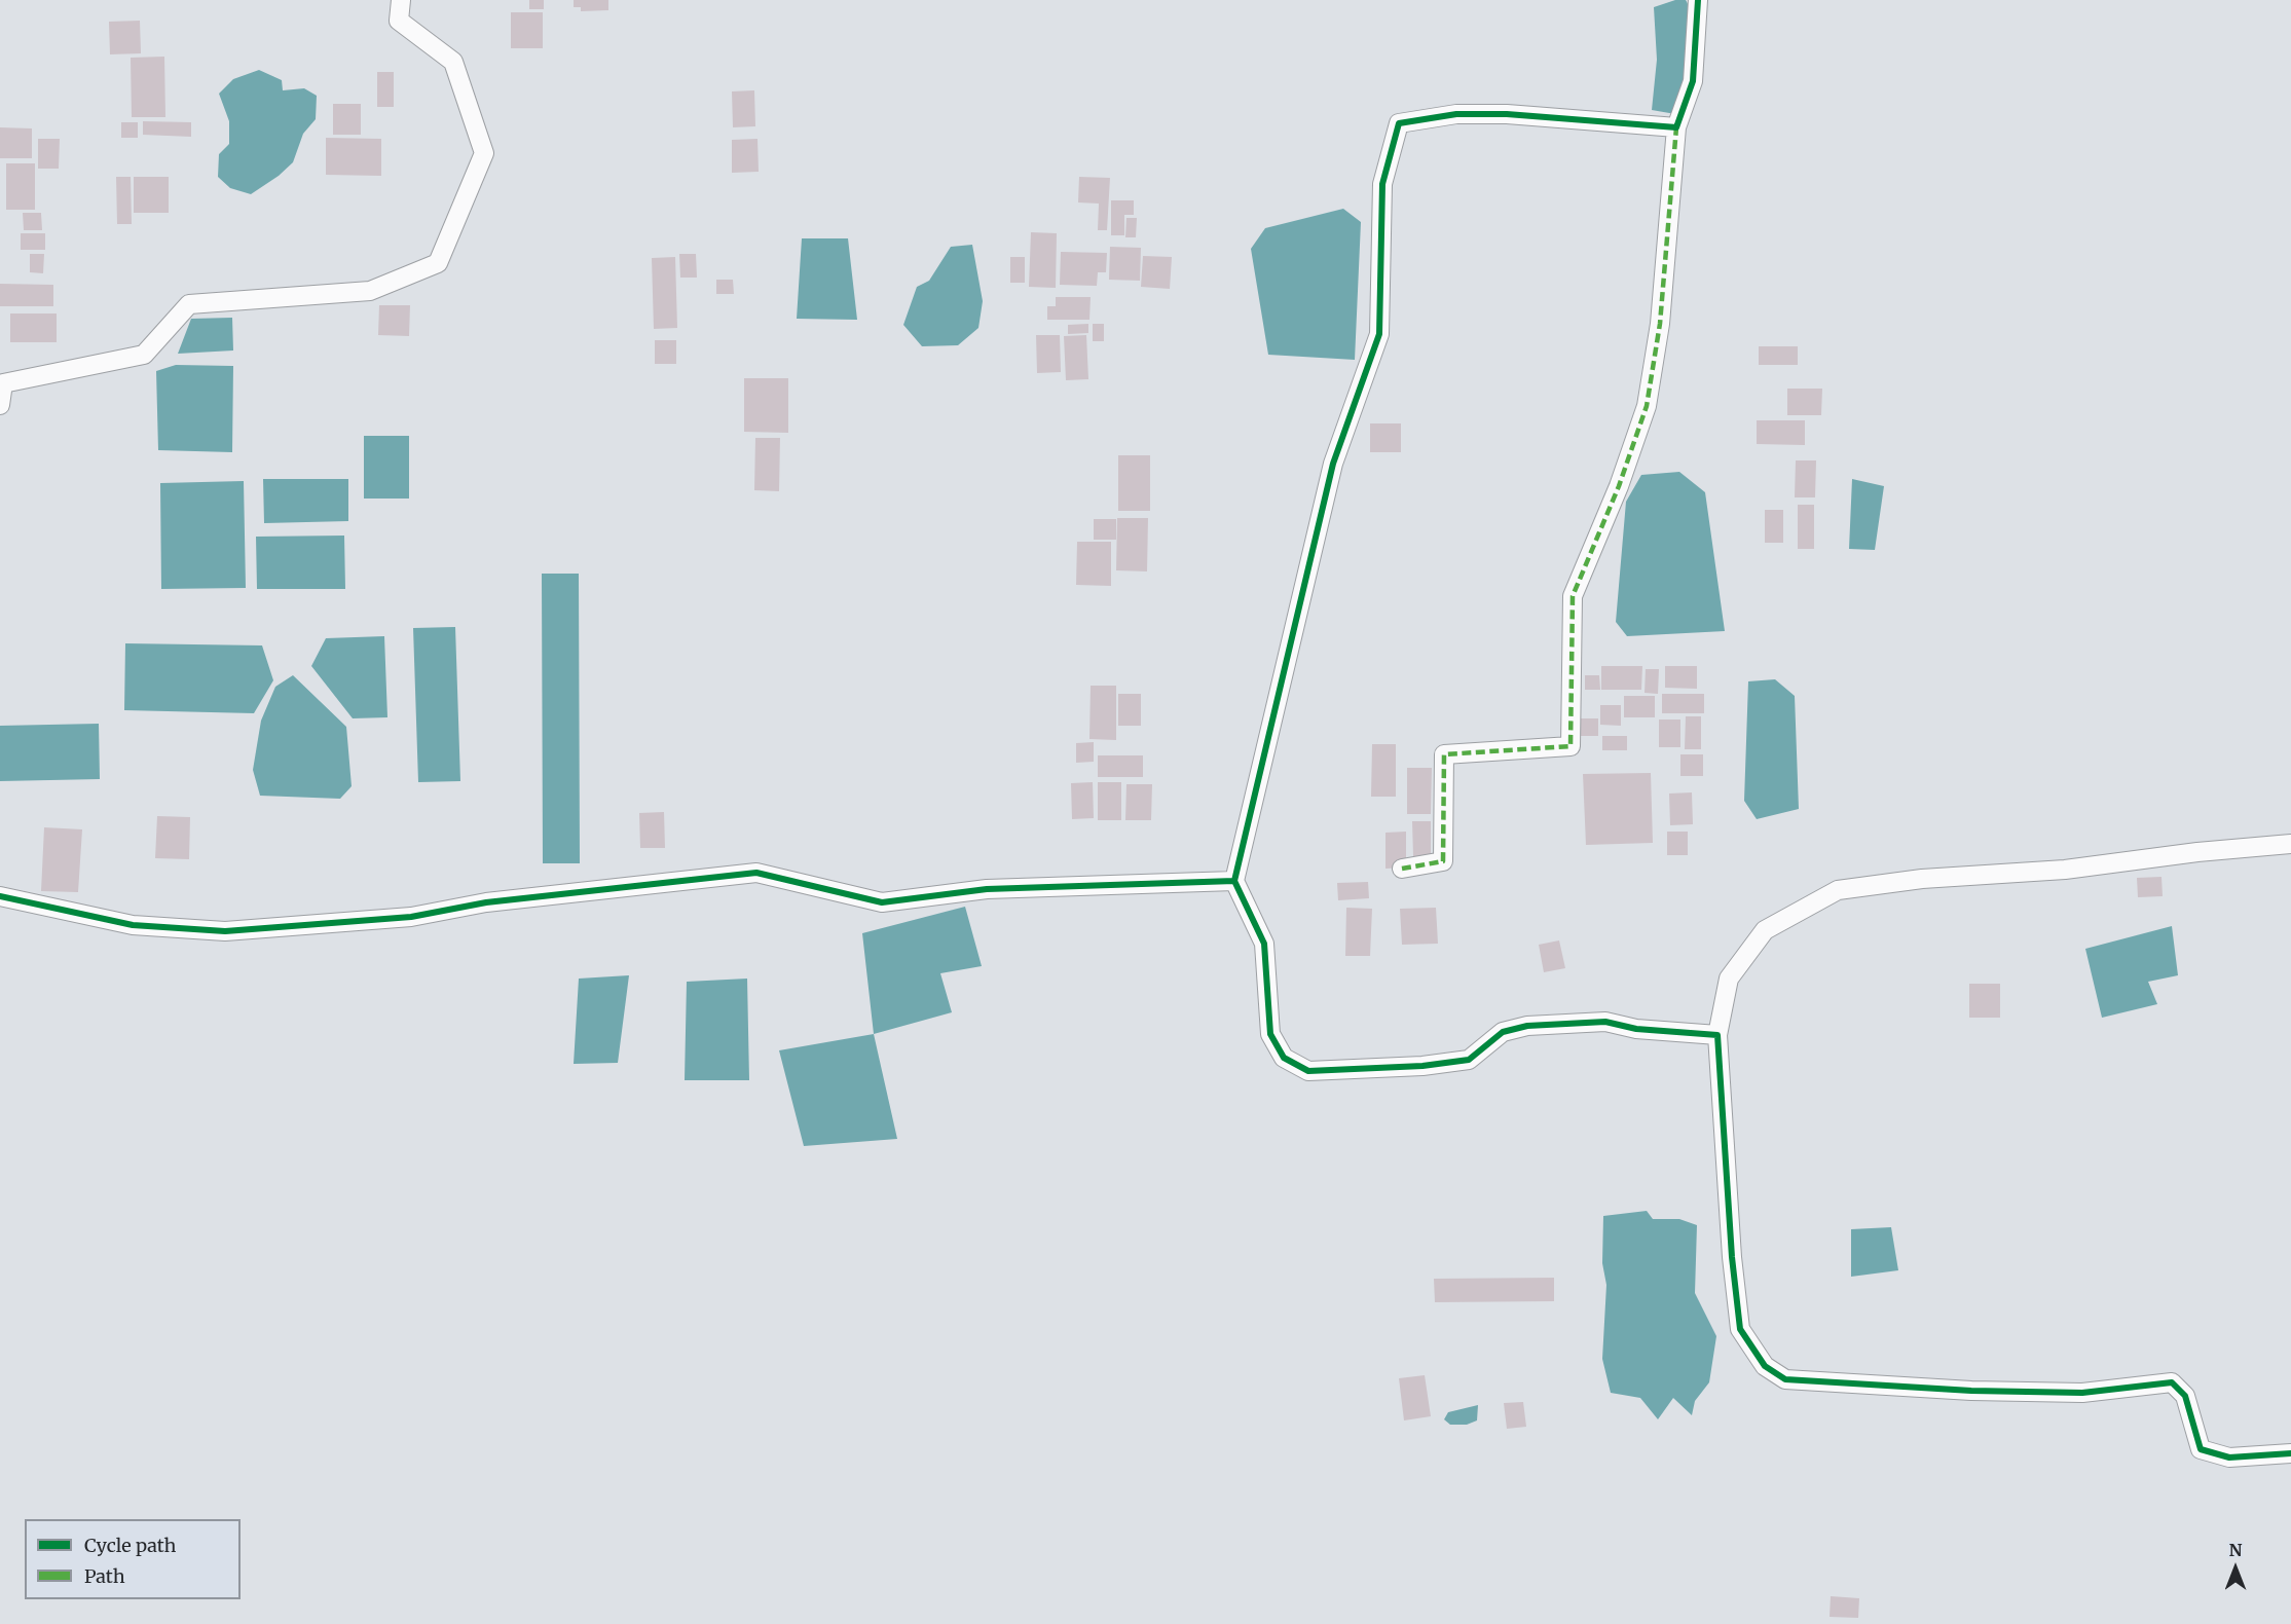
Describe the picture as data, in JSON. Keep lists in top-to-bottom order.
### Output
{
  "legend": ["Cycle path", "Path"],
  "north": "top"
}
